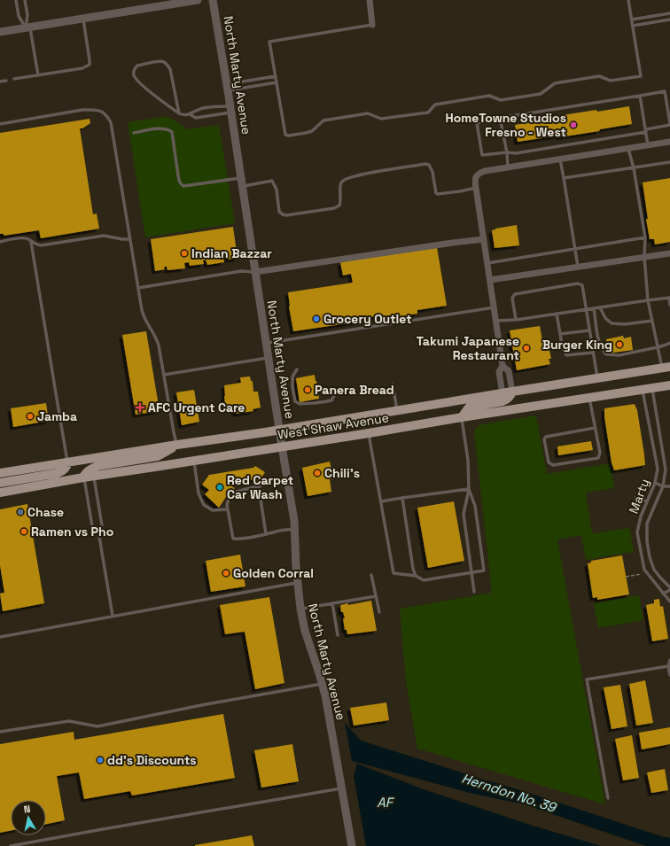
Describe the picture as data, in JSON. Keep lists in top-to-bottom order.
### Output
{
  "streets": {
    "main road": ["West Shaw Avenue"],
    "street": ["North Marty Avenue"],
    "lane": ["Marty"]
  },
  "crossings": [
    ["North Marty Avenue", "West Shaw Avenue"],
    ["West Shaw Avenue", "Marty"]
  ],
  "water": ["Herndon No. 39", "AF"],
  "places": {
    "other": [
      "HomeTowne Studios Fresno - West",
      "Indian Bazzar",
      "Grocery Outlet",
      "Burger King",
      "Takumi Japanese Restaurant",
      "Panera Bread",
      "Jamba",
      "Chili's",
      "Red Carpet Car Wash",
      "Chase",
      "Ramen vs Pho",
      "Golden Corral",
      "dd's Discounts"
    ],
    "health": ["AFC Urgent Care"]
  },
  "north": "top"
}
